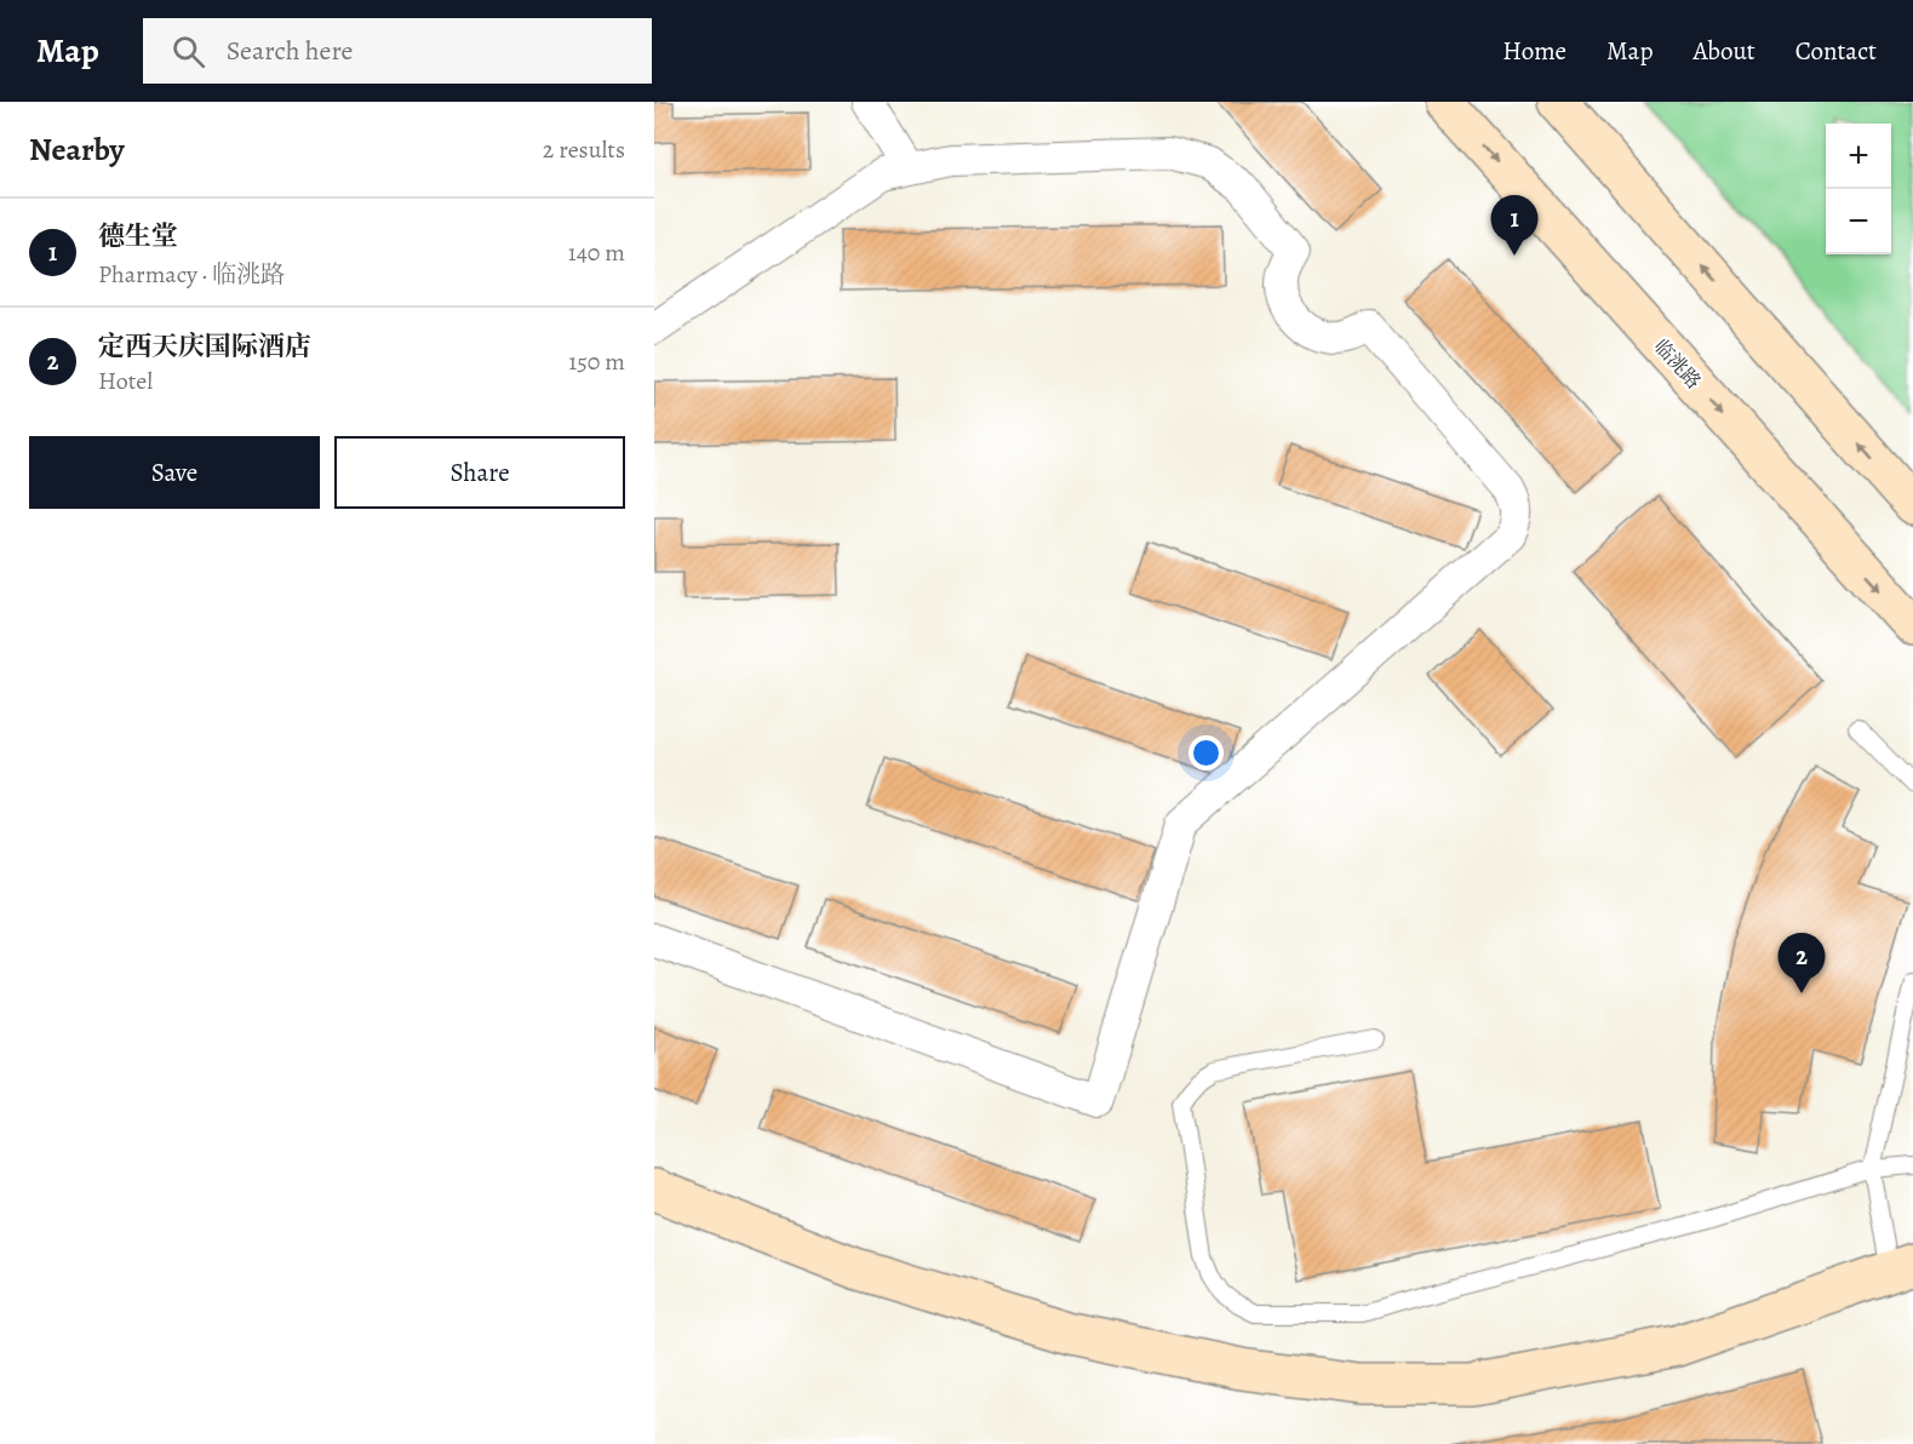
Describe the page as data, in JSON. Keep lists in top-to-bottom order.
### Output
{
  "streets": {
    "main road": ["临洮路"]
  },
  "page": {
    "header": "Map",
    "search": "Search here",
    "nav": [
      "Home",
      "Map",
      "About",
      "Contact"
    ],
    "heading": ["Nearby", "2 results"],
    "map_buttons": ["+", "−"],
    "pins": ["1", "2"],
    "list": [
      {
        "mark": "1",
        "name": "德生堂",
        "note": "Pharmacy · 临洮路",
        "value": "140 m"
      },
      {
        "mark": "2",
        "name": "定西天庆国际酒店",
        "note": "Hotel",
        "value": "150 m"
      }
    ],
    "buttons": ["Save", "Share"]
  }
}
